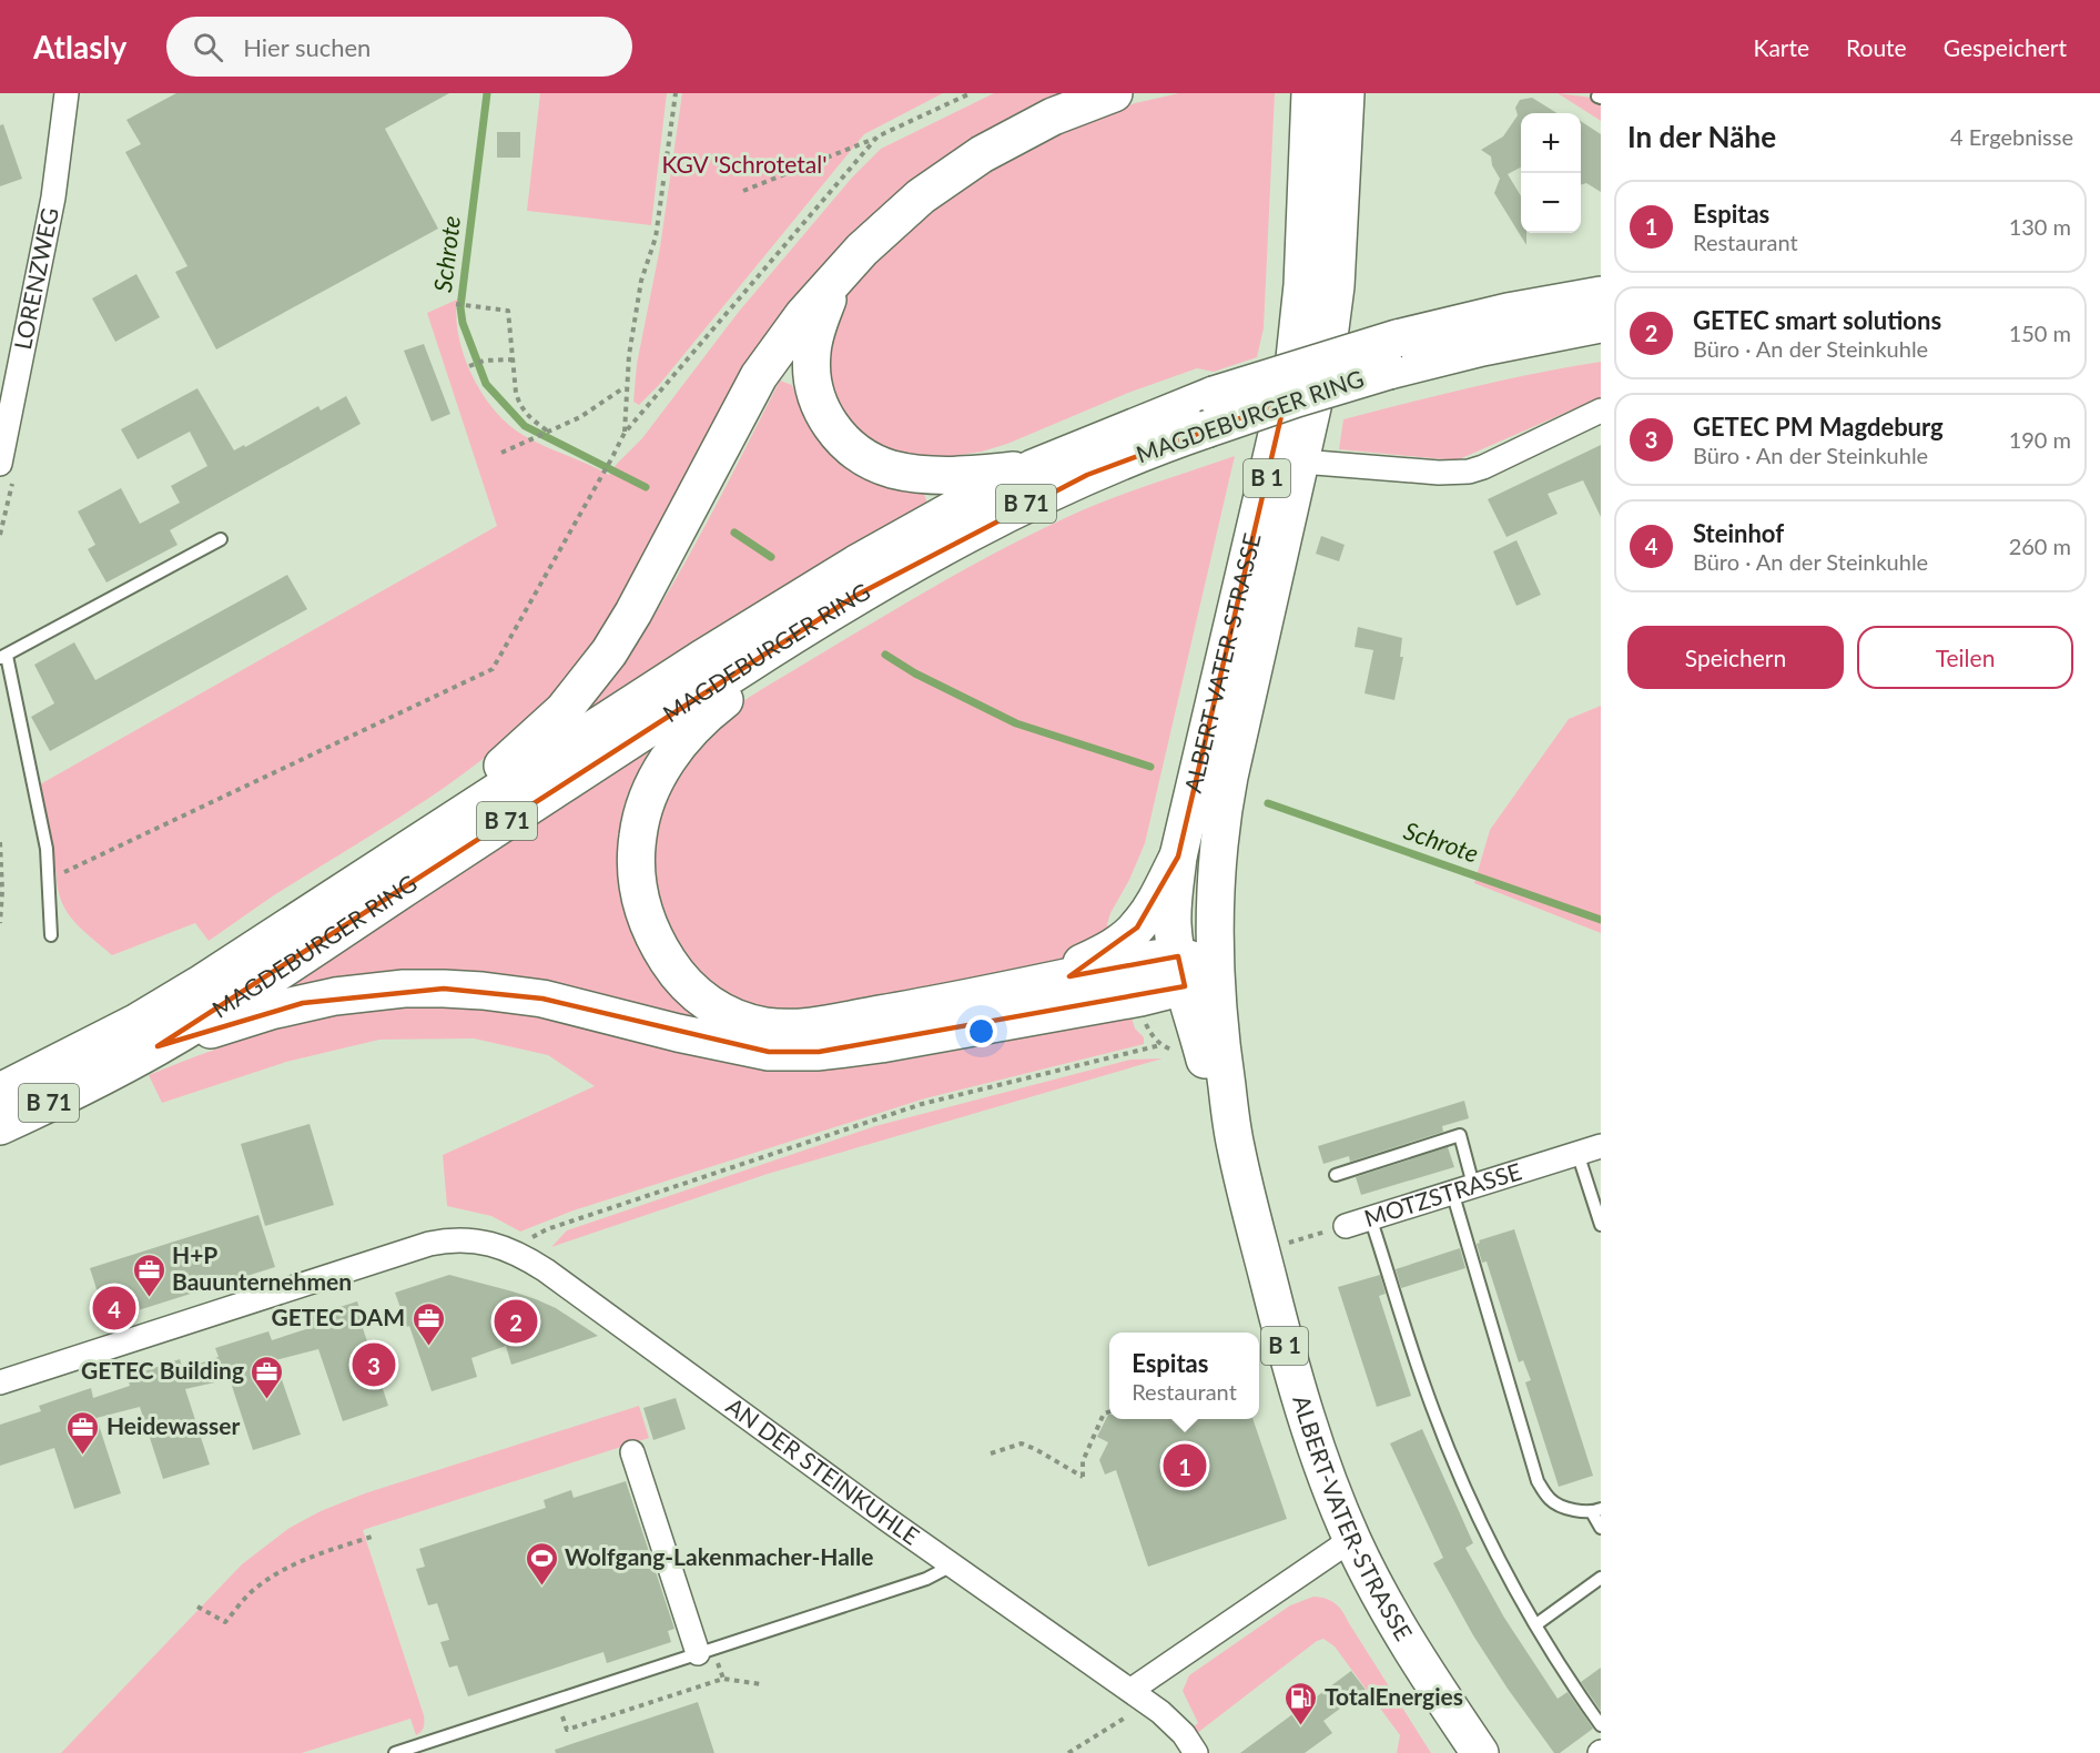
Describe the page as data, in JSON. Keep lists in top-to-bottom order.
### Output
{
  "streets": {
    "main road": [
      "MAGDEBURGER RING",
      "B 1",
      "B 71",
      "ALBERT-VATER-STRASSE"
    ],
    "street": ["LORENZWEG", "MOTZSTRASSE", "AN DER STEINKUHLE"]
  },
  "water": ["Schrote"],
  "parks": ["KGV 'Schrotetal'"],
  "places": {
    "office": [
      "H+P Bauunternehmen",
      "GETEC DAM",
      "GETEC Building",
      "Heidewasser"
    ],
    "sports": ["Wolfgang-Lakenmacher-Halle"],
    "fuel station": ["TotalEnergies"]
  },
  "page": {
    "header": "Atlasly",
    "search": "Hier suchen",
    "nav": ["Karte", "Route", "Gespeichert"],
    "heading": ["In der Nähe", "4 Ergebnisse"],
    "map_buttons": ["+", "−"],
    "list": [
      {
        "mark": "1",
        "name": "Espitas",
        "note": "Restaurant",
        "value": "130 m"
      },
      {
        "mark": "2",
        "name": "GETEC smart solutions",
        "note": "Büro · An der Steinkuhle",
        "value": "150 m"
      },
      {
        "mark": "3",
        "name": "GETEC PM Magdeburg",
        "note": "Büro · An der Steinkuhle",
        "value": "190 m"
      },
      {
        "mark": "4",
        "name": "Steinhof",
        "note": "Büro · An der Steinkuhle",
        "value": "260 m"
      }
    ],
    "buttons": ["Speichern", "Teilen"],
    "pins": [
      "4",
      "2",
      "3",
      "1"
    ],
    "popup": ["Espitas", "Restaurant"]
  }
}
